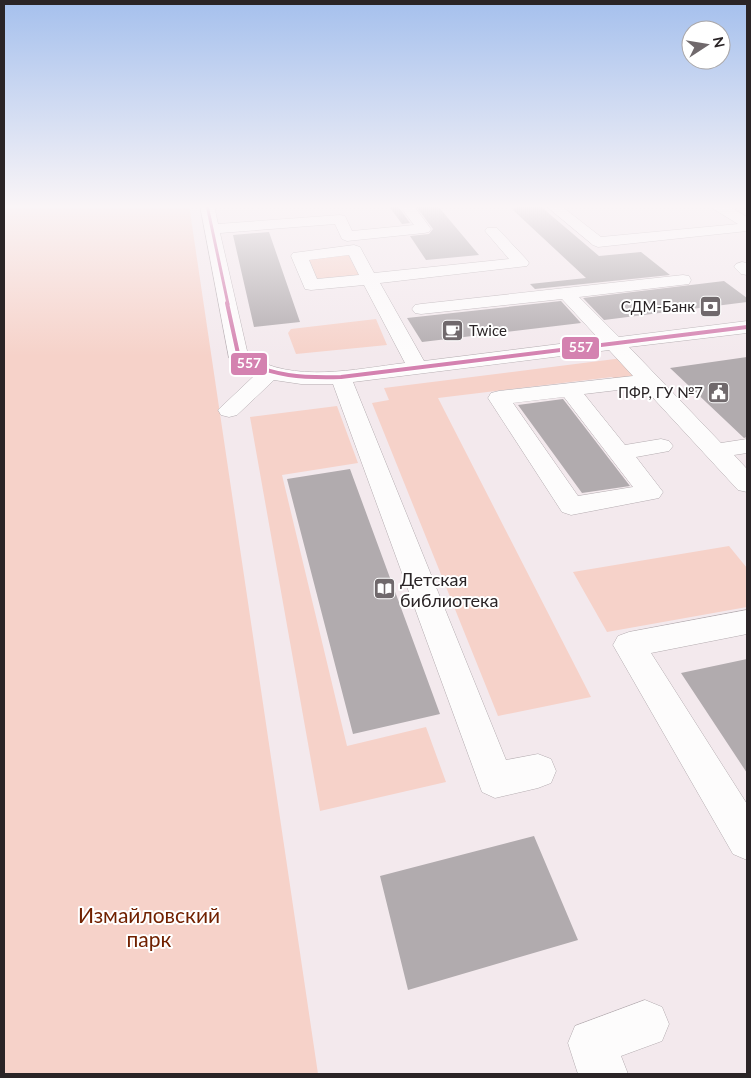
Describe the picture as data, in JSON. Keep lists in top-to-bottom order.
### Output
{
  "parks": ["Измайловский парк"],
  "places": {
    "bank": ["СДМ-Банк"],
    "cafe": ["Twice"],
    "public building": ["ПФР, ГУ №7"],
    "library": ["Детская библиотека"]
  },
  "lines": ["transit line 557"],
  "north": "right"
}
